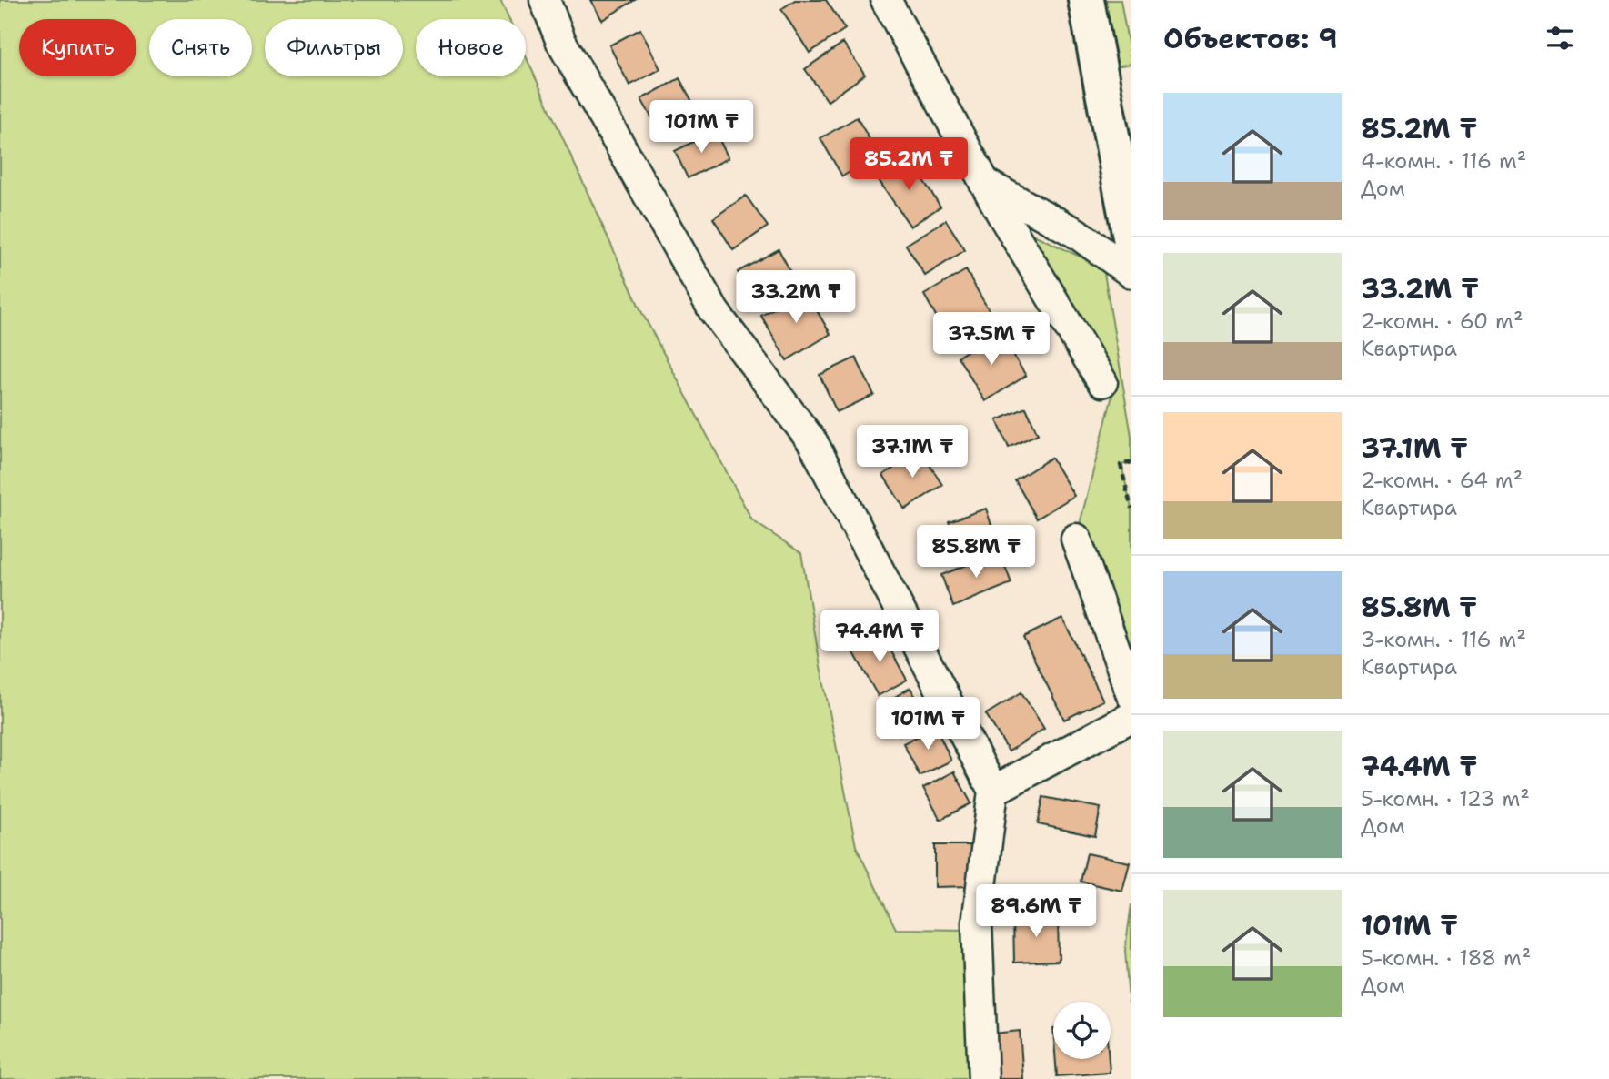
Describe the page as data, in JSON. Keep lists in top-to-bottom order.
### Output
{
  "page": {
    "heading": "Объектов: 9",
    "chip": [
      "Купить",
      "Снять",
      "Фильтры",
      "Новое"
    ],
    "list": [
      {
        "name": "85.2M ₸",
        "note": "4-комн. · 116 m² · Дом"
      },
      {
        "name": "33.2M ₸",
        "note": "2-комн. · 60 m² · Квартира"
      },
      {
        "name": "37.1M ₸",
        "note": "2-комн. · 64 m² · Квартира"
      },
      {
        "name": "85.8M ₸",
        "note": "3-комн. · 116 m² · Квартира"
      },
      {
        "name": "74.4M ₸",
        "note": "5-комн. · 123 m² · Дом"
      },
      {
        "name": "101M ₸",
        "note": "5-комн. · 188 m² · Дом"
      }
    ],
    "price": [
      "101M ₸",
      "85.2M ₸",
      "33.2M ₸",
      "37.5M ₸",
      "37.1M ₸",
      "85.8M ₸",
      "74.4M ₸",
      "101M ₸",
      "89.6M ₸"
    ]
  }
}
